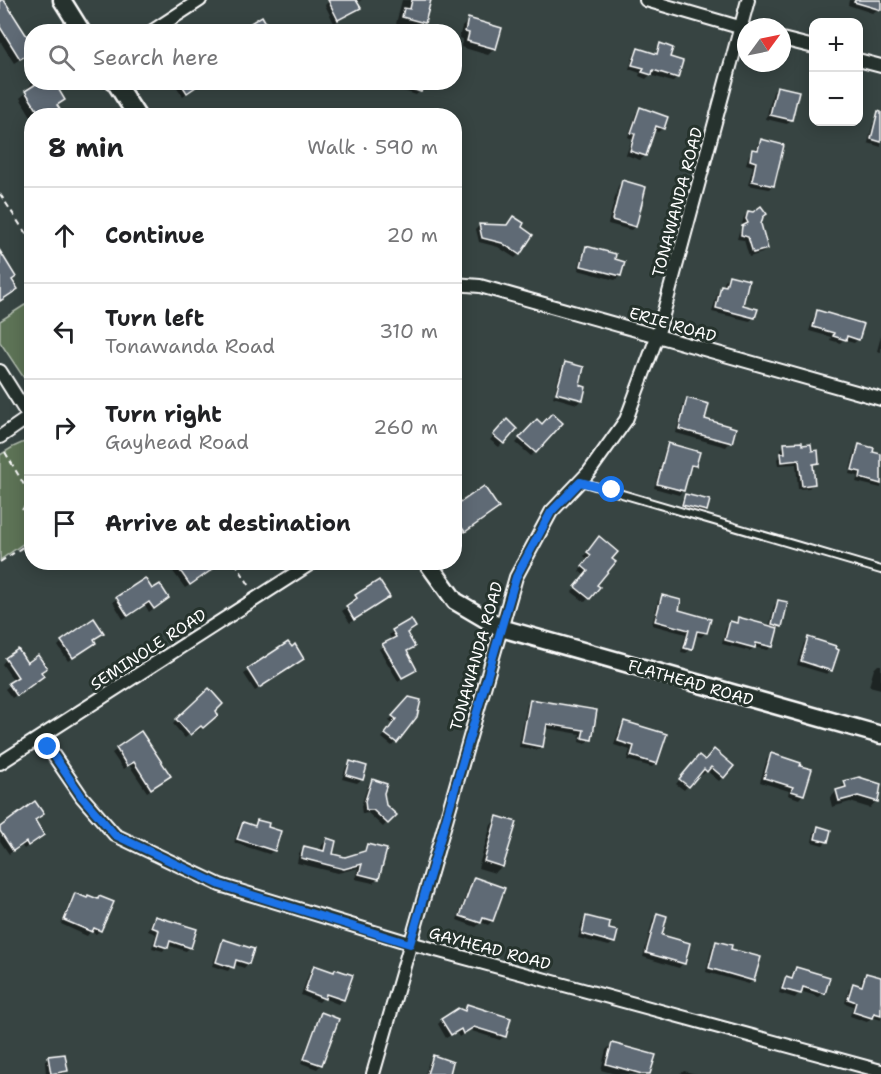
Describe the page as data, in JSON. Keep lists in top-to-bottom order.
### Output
{
  "streets": {
    "street": [
      "TONAWANDA ROAD",
      "ERIE ROAD",
      "SEMINOLE ROAD",
      "FLATHEAD ROAD",
      "GAYHEAD ROAD"
    ]
  },
  "crossings": [
    ["TONAWANDA ROAD", "ERIE ROAD"],
    ["TONAWANDA ROAD", "FLATHEAD ROAD"],
    ["TONAWANDA ROAD", "GAYHEAD ROAD"],
    ["SEMINOLE ROAD", "GAYHEAD ROAD"]
  ],
  "north": "top right",
  "page": {
    "map_buttons": ["+", "−"],
    "search": "Search here",
    "heading": ["8 min", "Walk · 590 m"],
    "list": [
      ["Continue", "20 m"],
      ["Turn left", "Tonawanda Road", "310 m"],
      ["Turn right", "Gayhead Road", "260 m"],
      "Arrive at destination"
    ]
  }
}
